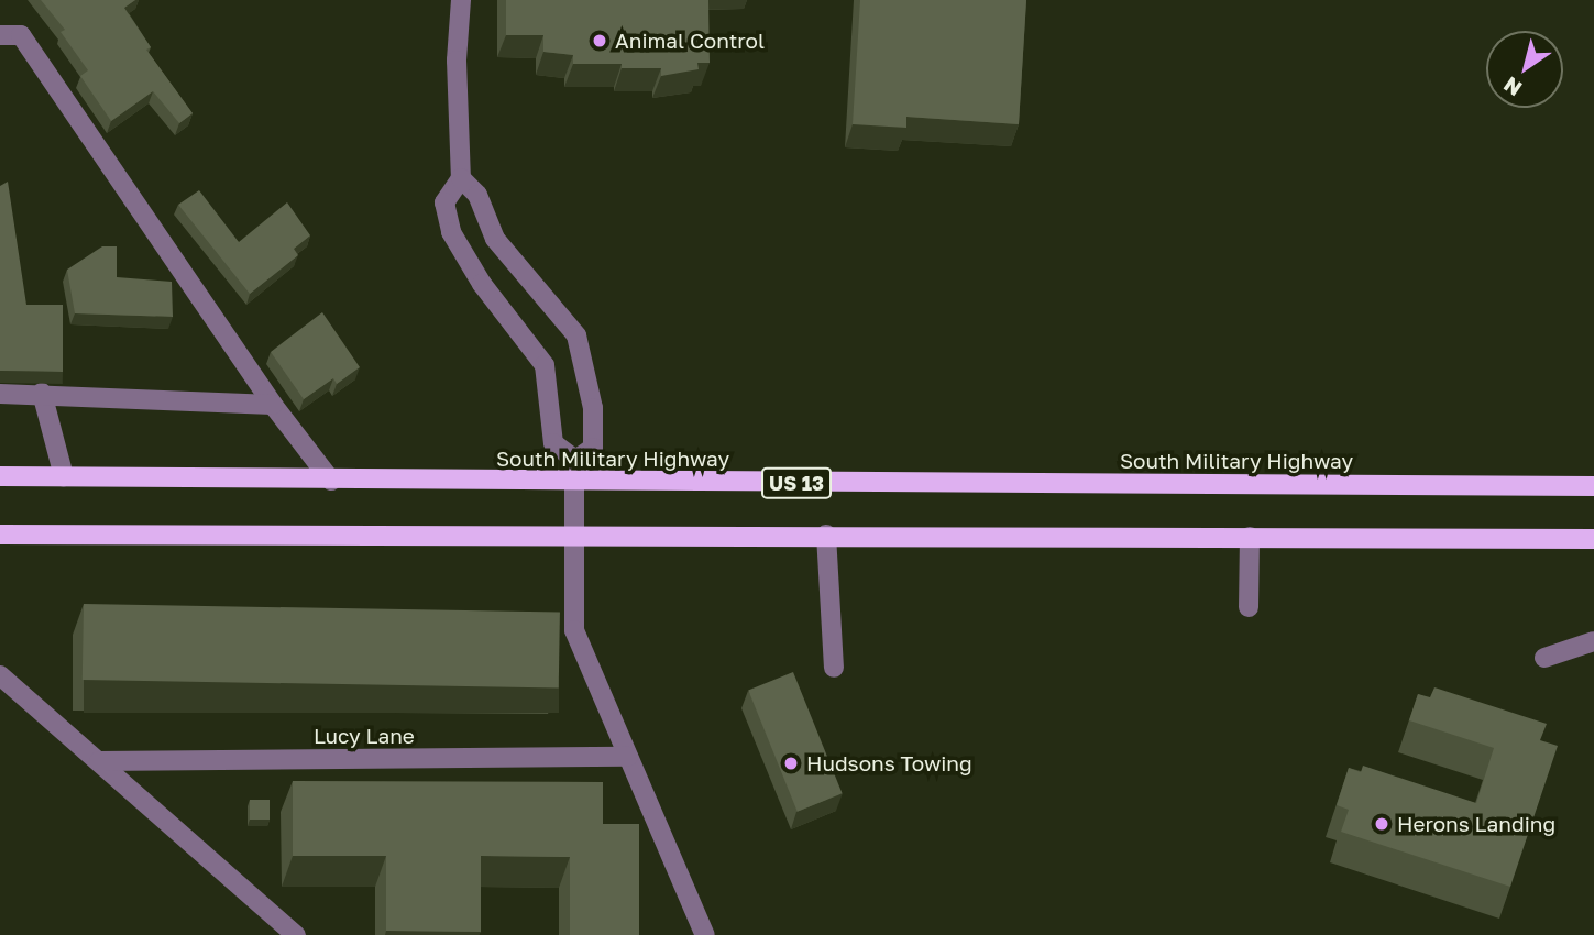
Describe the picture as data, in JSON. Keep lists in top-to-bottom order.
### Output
{
  "streets": {
    "main road": ["South Military Highway", "US 13"],
    "lane": ["Lucy Lane"]
  },
  "places": ["Animal Control", "Hudsons Towing", "Herons Landing"],
  "north": "bottom left"
}
